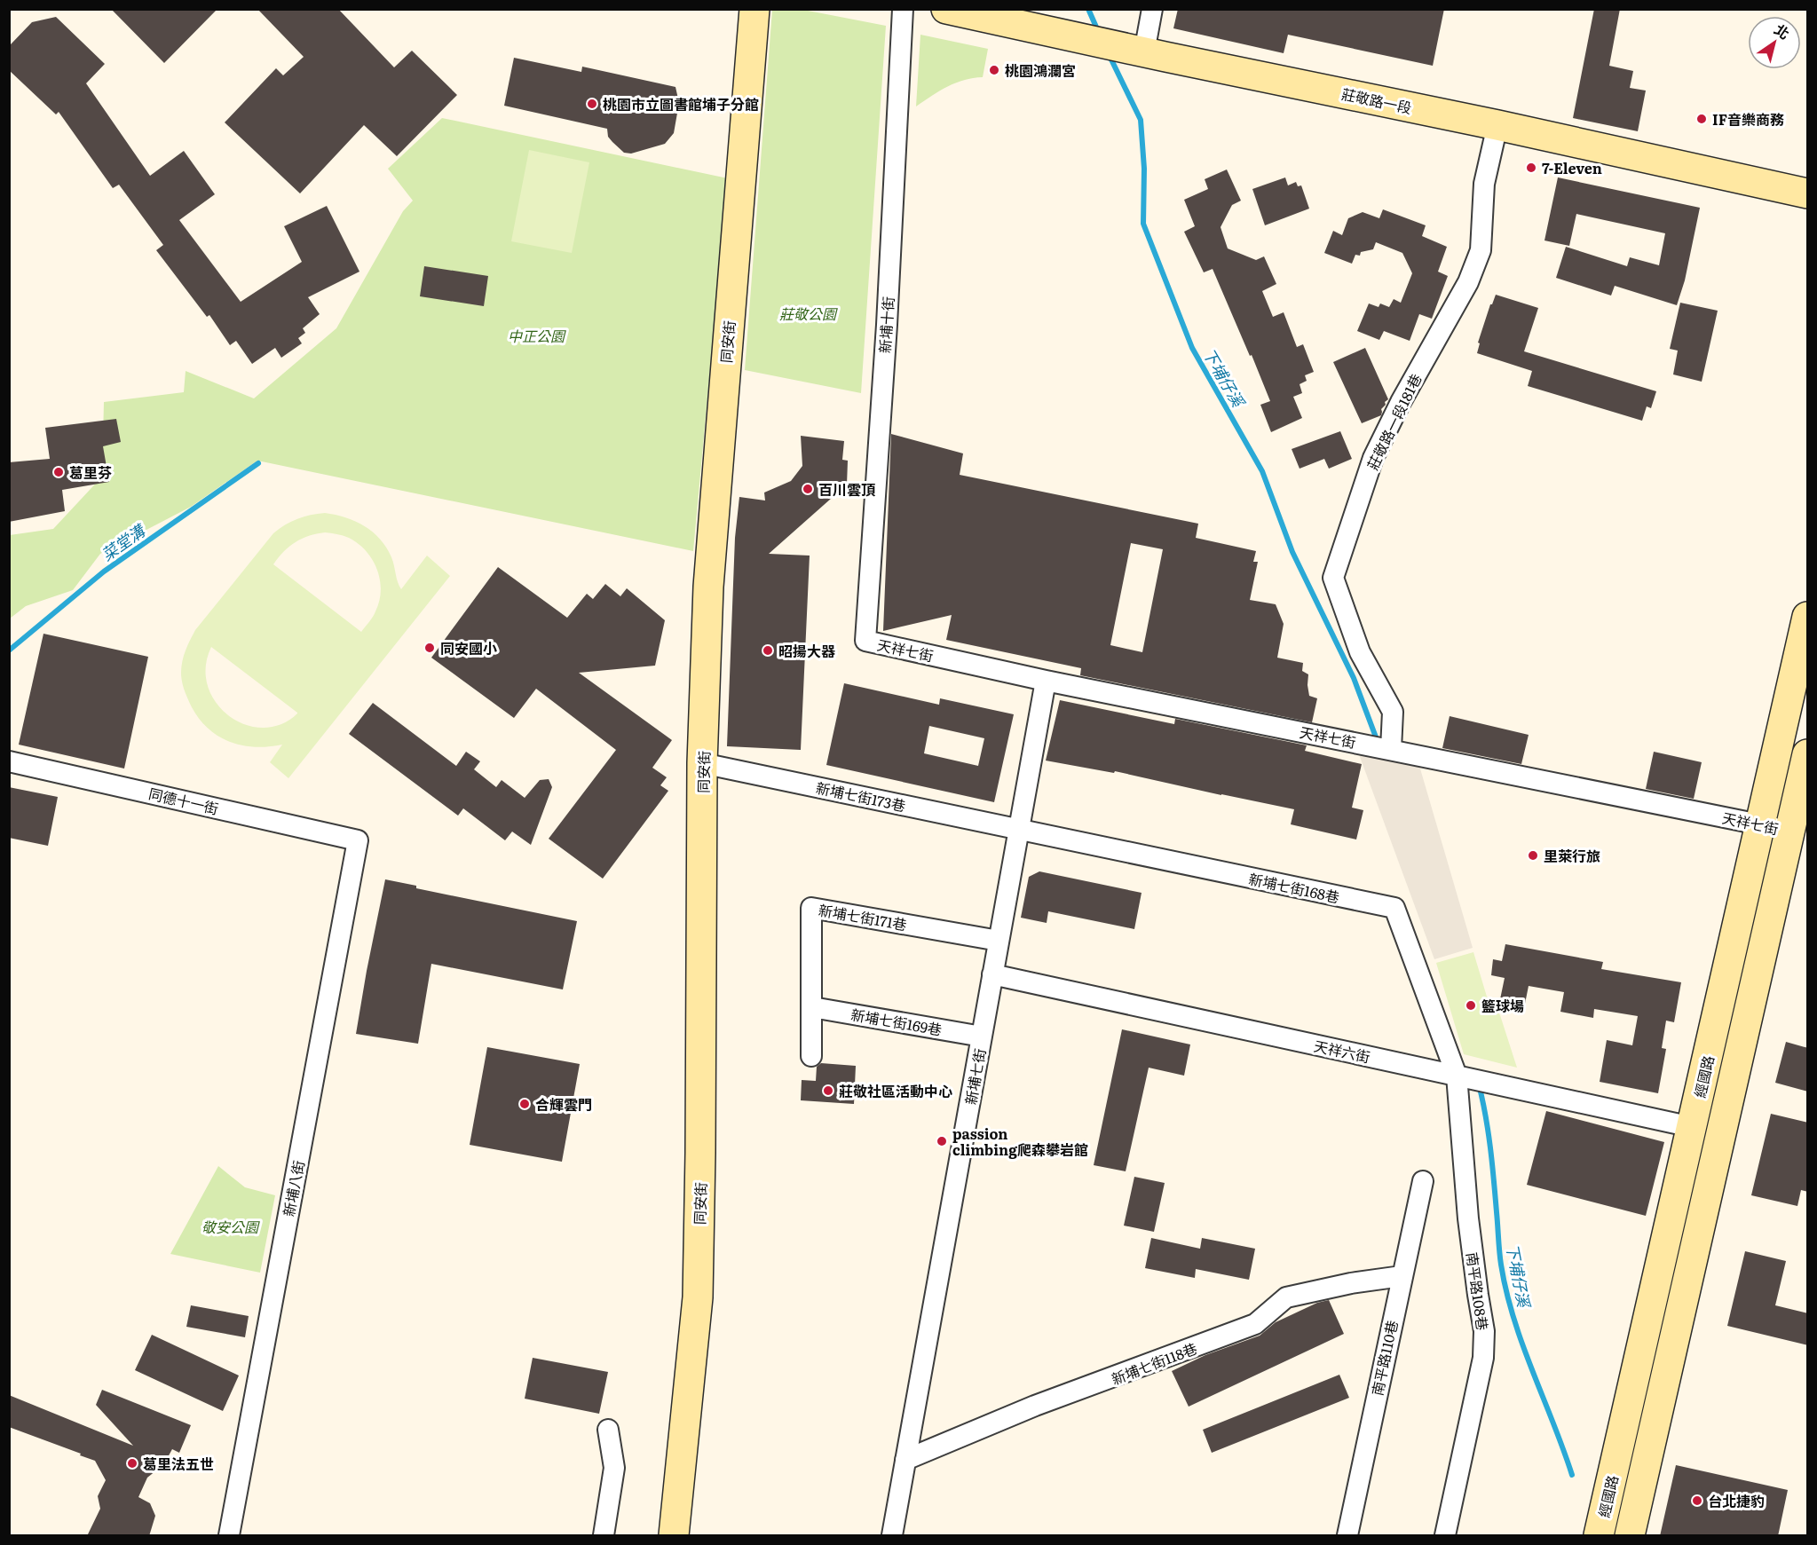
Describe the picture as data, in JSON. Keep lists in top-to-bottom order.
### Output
{
  "streets": {
    "street": [
      "莊敬路一段",
      "新埔十街",
      "同安街",
      "莊敬路一段181巷",
      "天祥七街",
      "新埔七街173巷",
      "同德十一街",
      "新埔七街168巷",
      "新埔七街171巷",
      "新埔七街169巷",
      "天祥六街",
      "新埔七街",
      "經國路",
      "新埔八街",
      "南平路108巷",
      "南平路110巷",
      "新埔七街118巷"
    ]
  },
  "crossings": [
    ["莊敬路一段", "莊敬路一段181巷"],
    ["新埔十街", "天祥七街"],
    ["同安街", "新埔七街173巷"],
    ["莊敬路一段181巷", "天祥七街"],
    ["天祥七街", "新埔七街"],
    ["天祥七街", "經國路"],
    ["新埔七街173巷", "新埔七街168巷"],
    ["新埔七街173巷", "新埔七街"],
    ["同德十一街", "新埔八街"],
    ["新埔七街168巷", "天祥六街"],
    ["新埔七街168巷", "新埔七街"],
    ["新埔七街168巷", "南平路108巷"],
    ["新埔七街171巷", "新埔七街169巷"],
    ["新埔七街171巷", "新埔七街"],
    ["新埔七街169巷", "新埔七街"],
    ["天祥六街", "新埔七街"],
    ["天祥六街", "經國路"],
    ["天祥六街", "南平路108巷"],
    ["新埔七街", "新埔七街118巷"],
    ["南平路110巷", "新埔七街118巷"]
  ],
  "water": ["下埔仔溪", "菜堂溝"],
  "parks": ["莊敬公園", "中正公園", "敬安公園"],
  "places": [
    "桃園鴻瀾宮",
    "桃園市立圖書館埔子分館",
    "IF音樂商務",
    "7-Eleven",
    "葛里芬",
    "百川雲頂",
    "同安國小",
    "昭揚大器",
    "里萊行旅",
    "籃球場",
    "莊敬社區活動中心",
    "合輝雲門",
    "passion climbing爬森攀岩館",
    "葛里法五世",
    "台北捷豹"
  ],
  "north": "top right"
}
